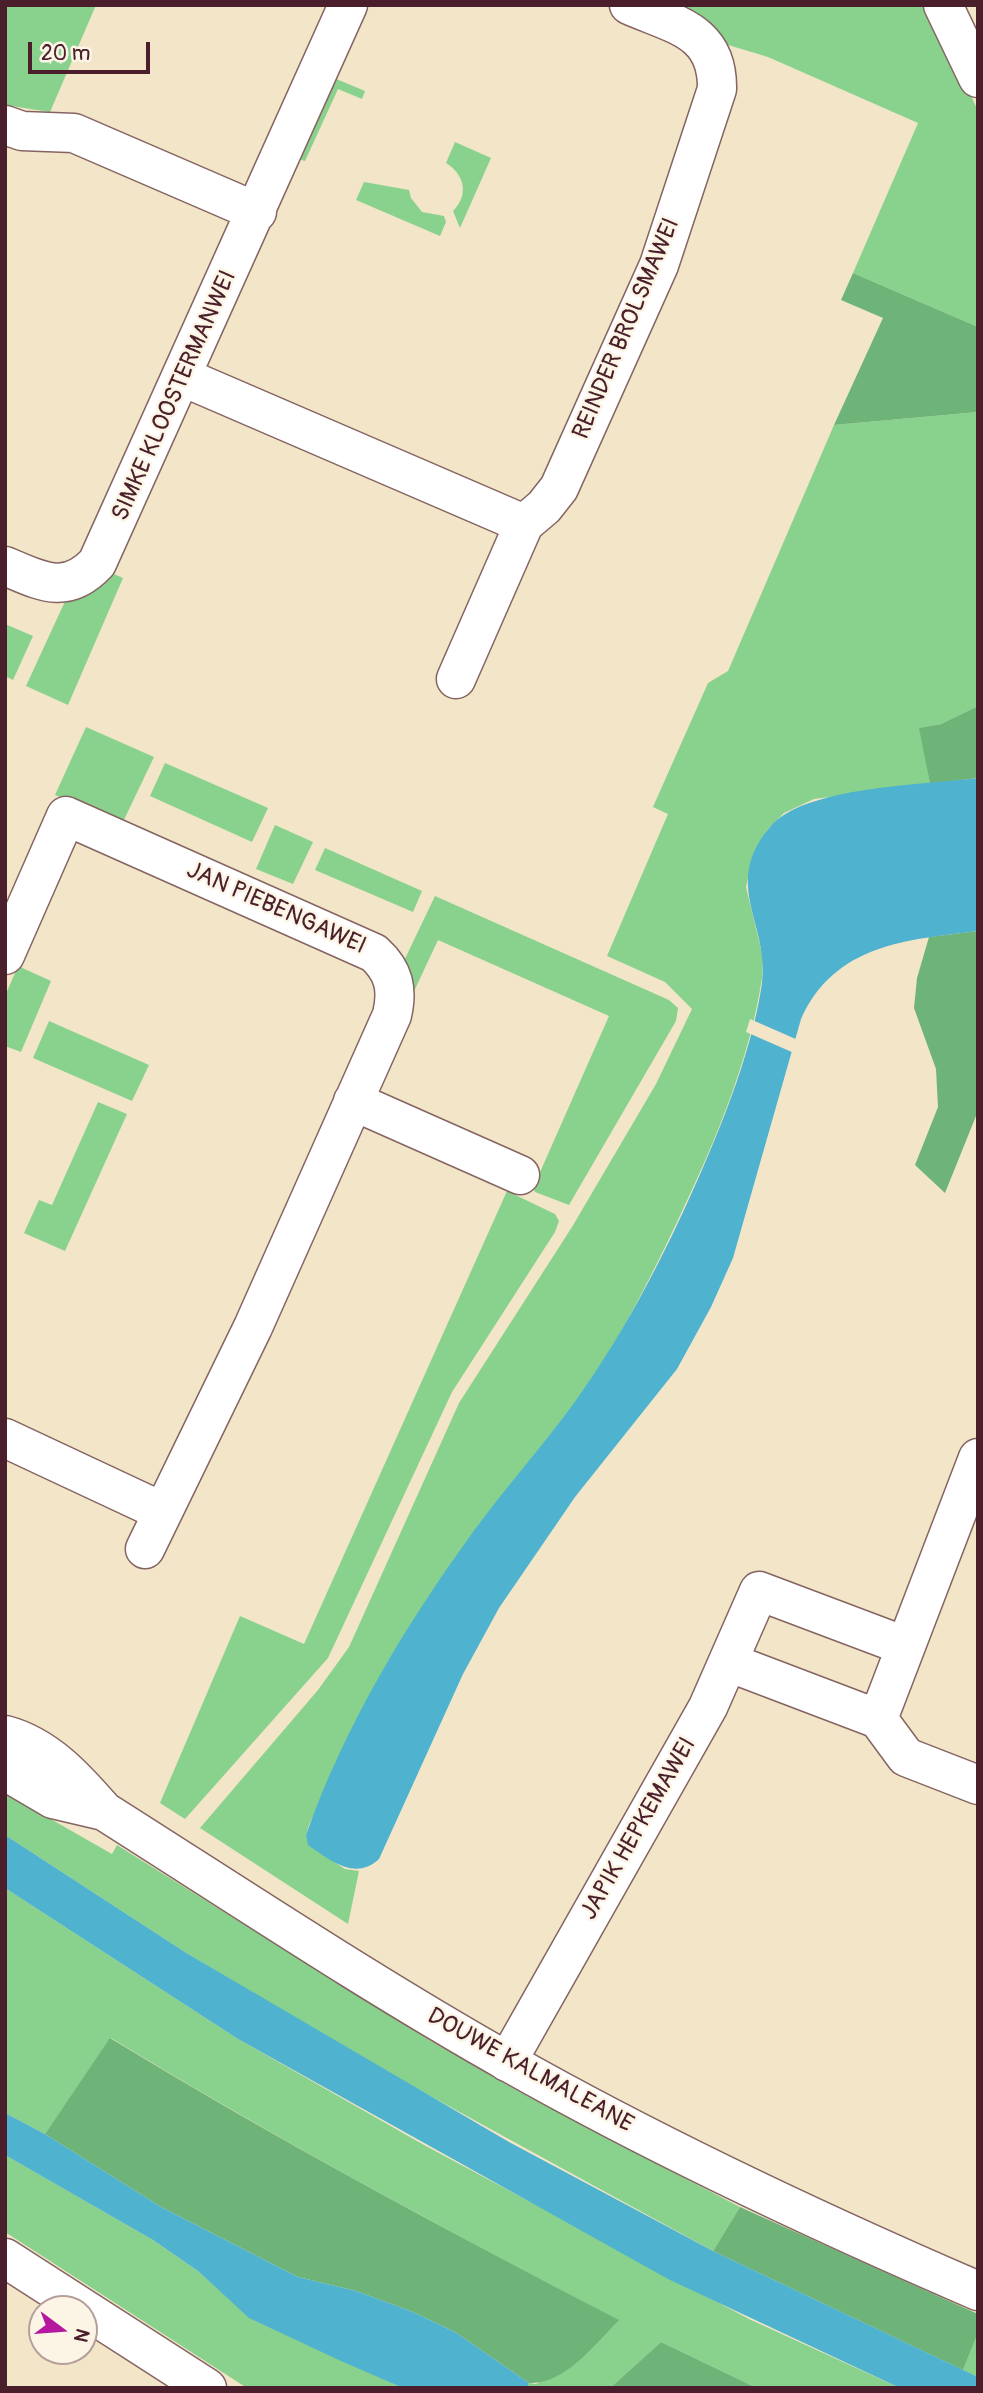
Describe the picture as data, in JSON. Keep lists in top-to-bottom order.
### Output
{
  "streets": {
    "street": [
      "REINDER BROLSMAWEI",
      "SIMKE KLOOSTERMANWEI",
      "JAN PIEBENGAWEI",
      "JAPIK HEPKEMAWEI",
      "DOUWE KALMALEANE"
    ]
  },
  "crossings": [
    ["JAPIK HEPKEMAWEI", "DOUWE KALMALEANE"]
  ],
  "scale_bar": "20 m",
  "north": "right"
}
